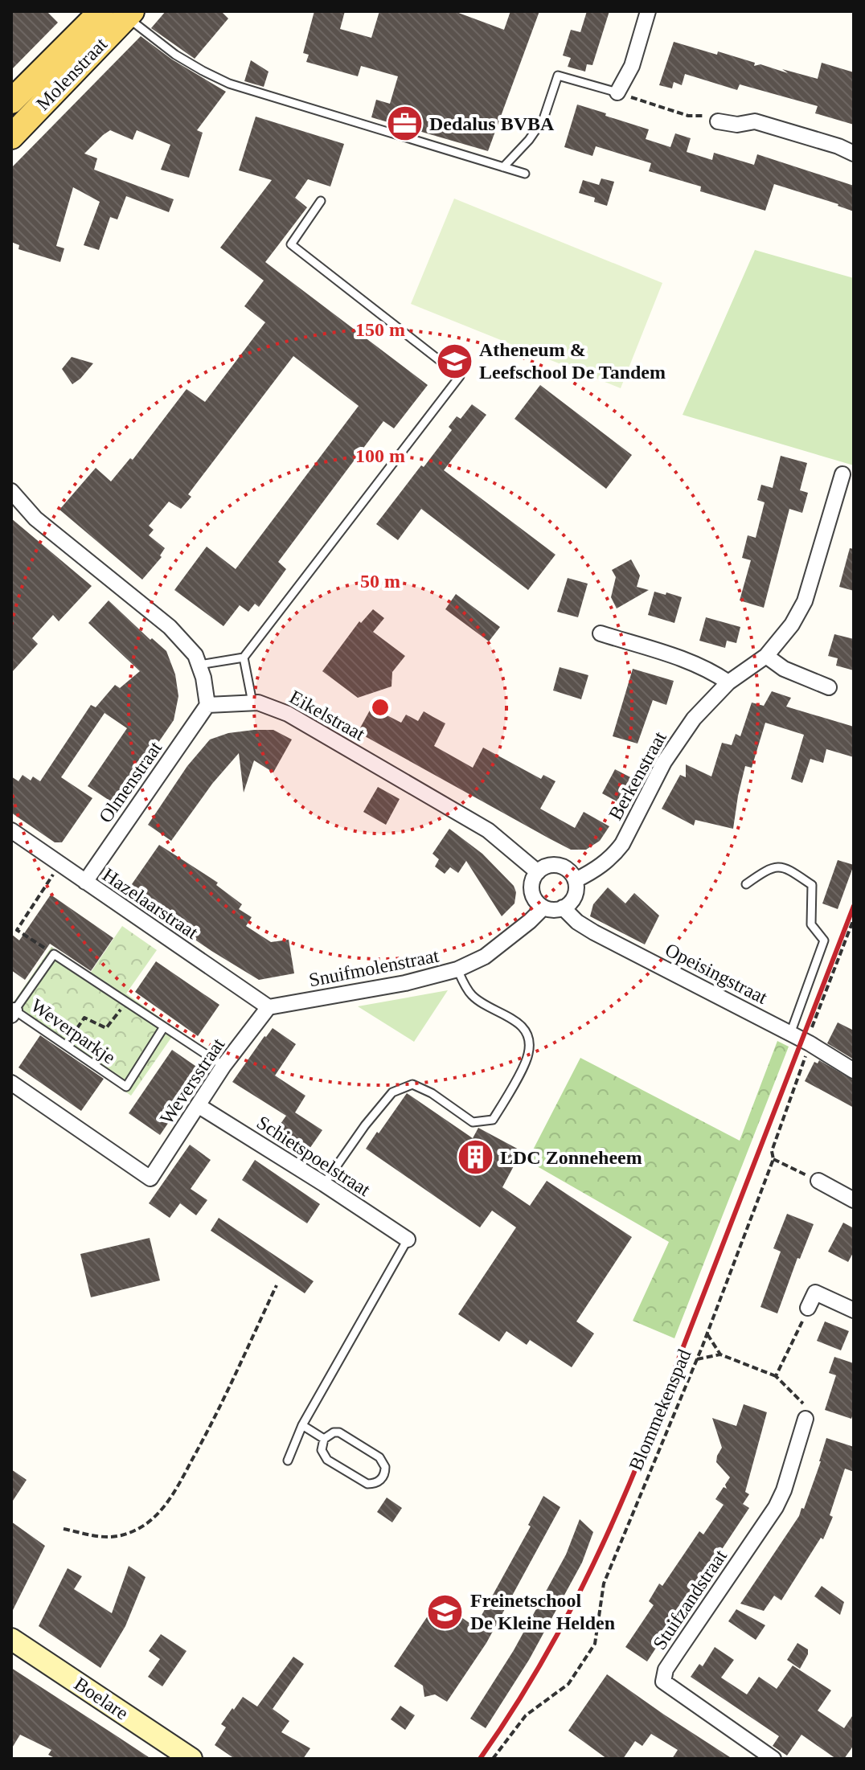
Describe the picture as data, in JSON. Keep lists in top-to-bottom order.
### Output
{
  "streets": {
    "main road": ["Molenstraat", "Boelare"],
    "street": [
      "Eikelstraat",
      "Berkenstraat",
      "Olmenstraat",
      "Hazelaarstraat",
      "Snuifmolenstraat",
      "Opeisingstraat",
      "Weversstraat",
      "Schietspoelstraat",
      "Stuifzandstraat"
    ],
    "lane": ["Weverparkje"],
    "path": ["Blommekenspad"]
  },
  "crossings": [
    ["Eikelstraat", "Berkenstraat"],
    ["Eikelstraat", "Olmenstraat"],
    ["Eikelstraat", "Snuifmolenstraat"],
    ["Eikelstraat", "Opeisingstraat"],
    ["Berkenstraat", "Snuifmolenstraat"],
    ["Berkenstraat", "Opeisingstraat"],
    ["Olmenstraat", "Hazelaarstraat"],
    ["Hazelaarstraat", "Snuifmolenstraat"],
    ["Hazelaarstraat", "Weversstraat"],
    ["Snuifmolenstraat", "Opeisingstraat"],
    ["Snuifmolenstraat", "Weversstraat"],
    ["Opeisingstraat", "Blommekenspad"],
    ["Weversstraat", "Schietspoelstraat"]
  ],
  "places": {
    "office": ["Dedalus BVBA"],
    "school or university": ["Atheneum & Leefschool De Tandem", "Freinetschool De Kleine Helden"],
    "building": ["LDC Zonneheem"]
  },
  "rings": ["150 m", "100 m", "50 m"]
}
